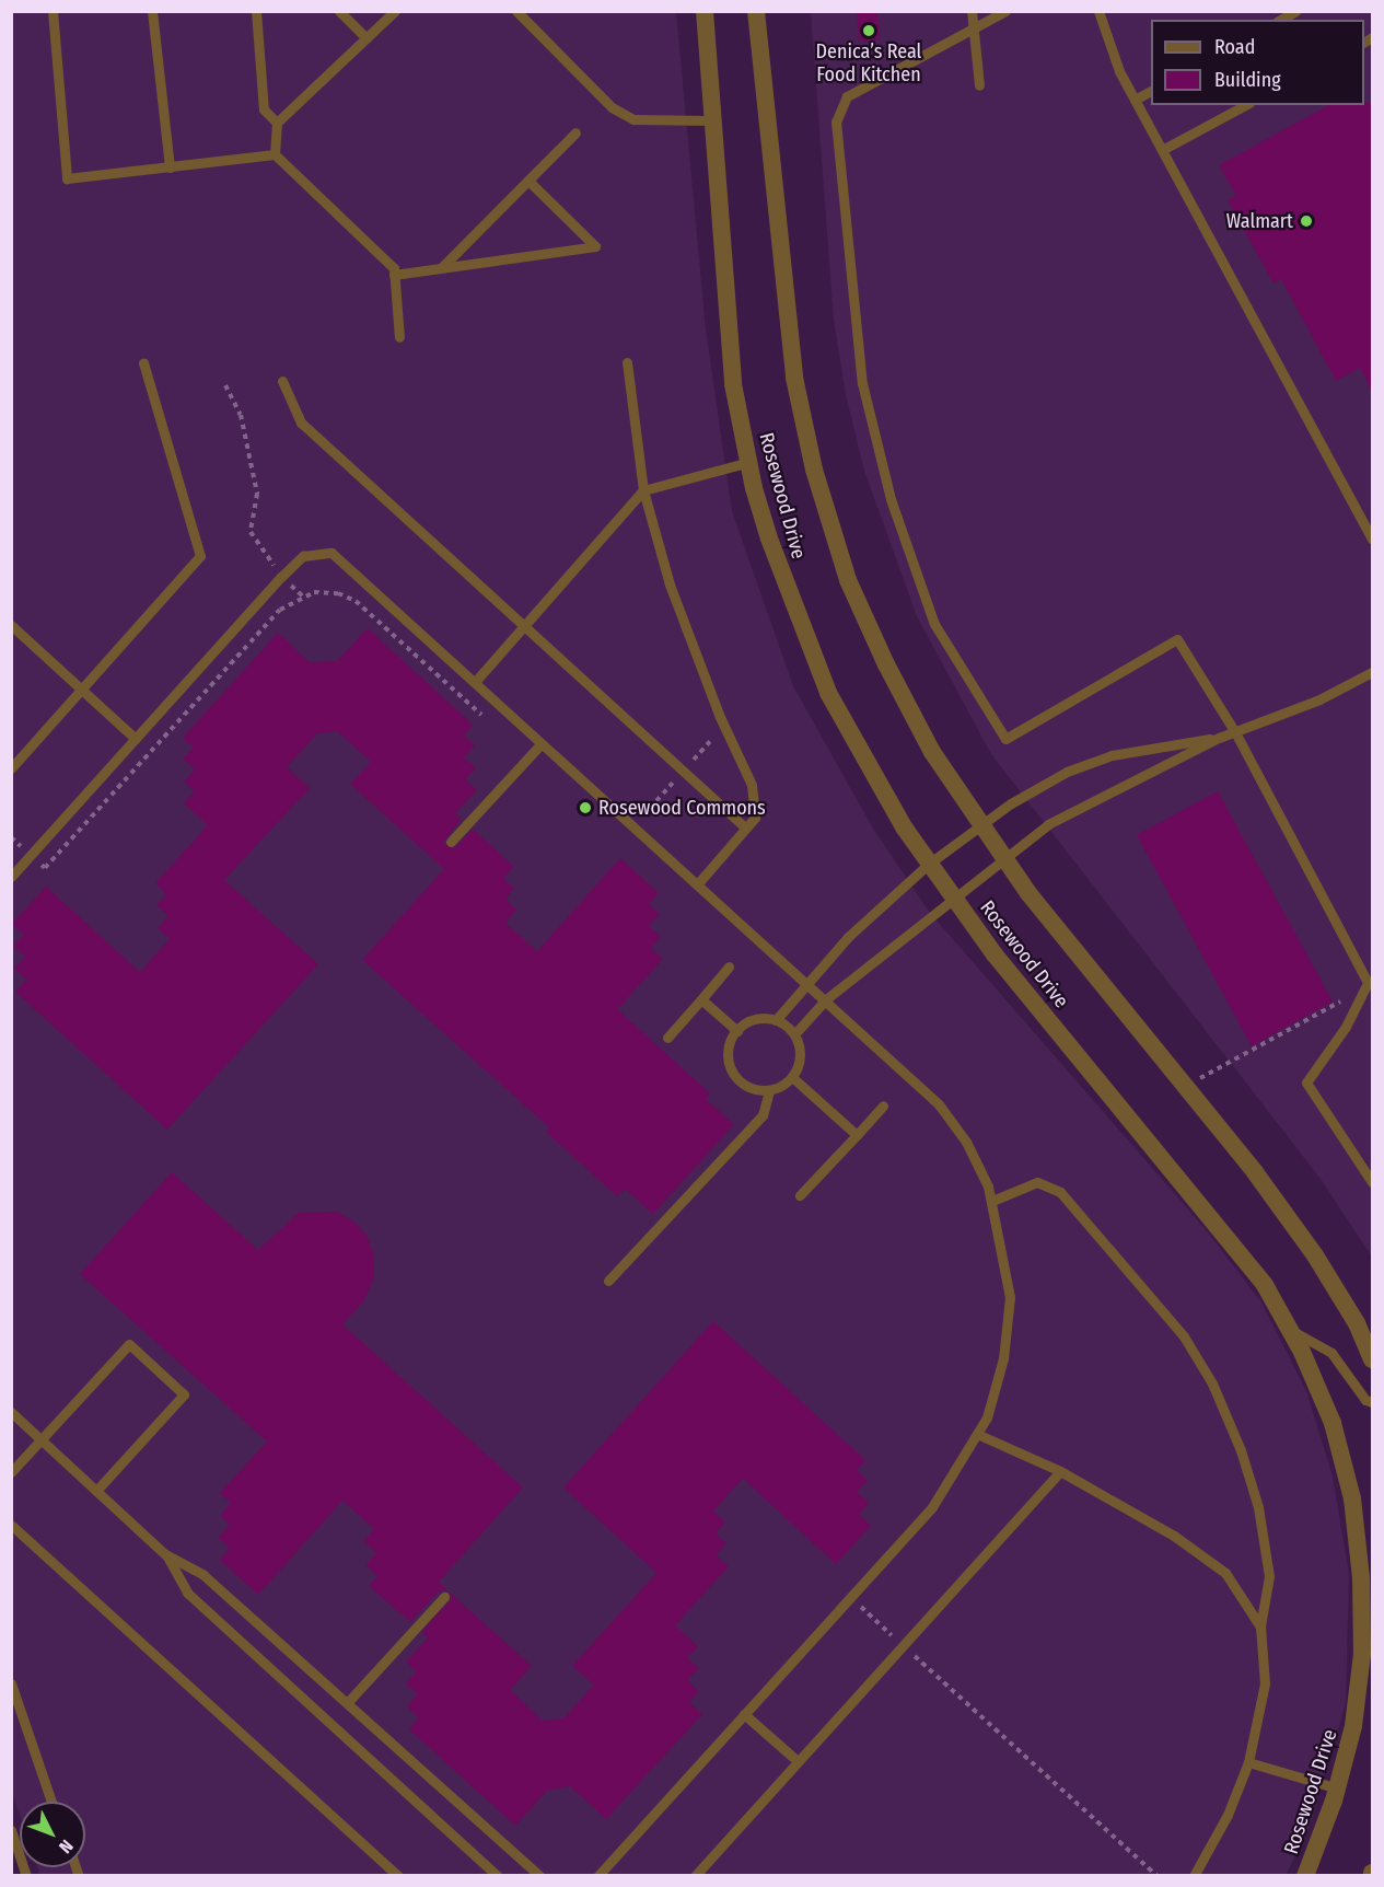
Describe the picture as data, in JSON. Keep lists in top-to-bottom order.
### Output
{
  "streets": {
    "street": ["Rosewood Drive"]
  },
  "places": ["Denica’s Real Food Kitchen", "Walmart", "Rosewood Commons"],
  "legend": ["Road", "Building"],
  "north": "bottom right"
}
